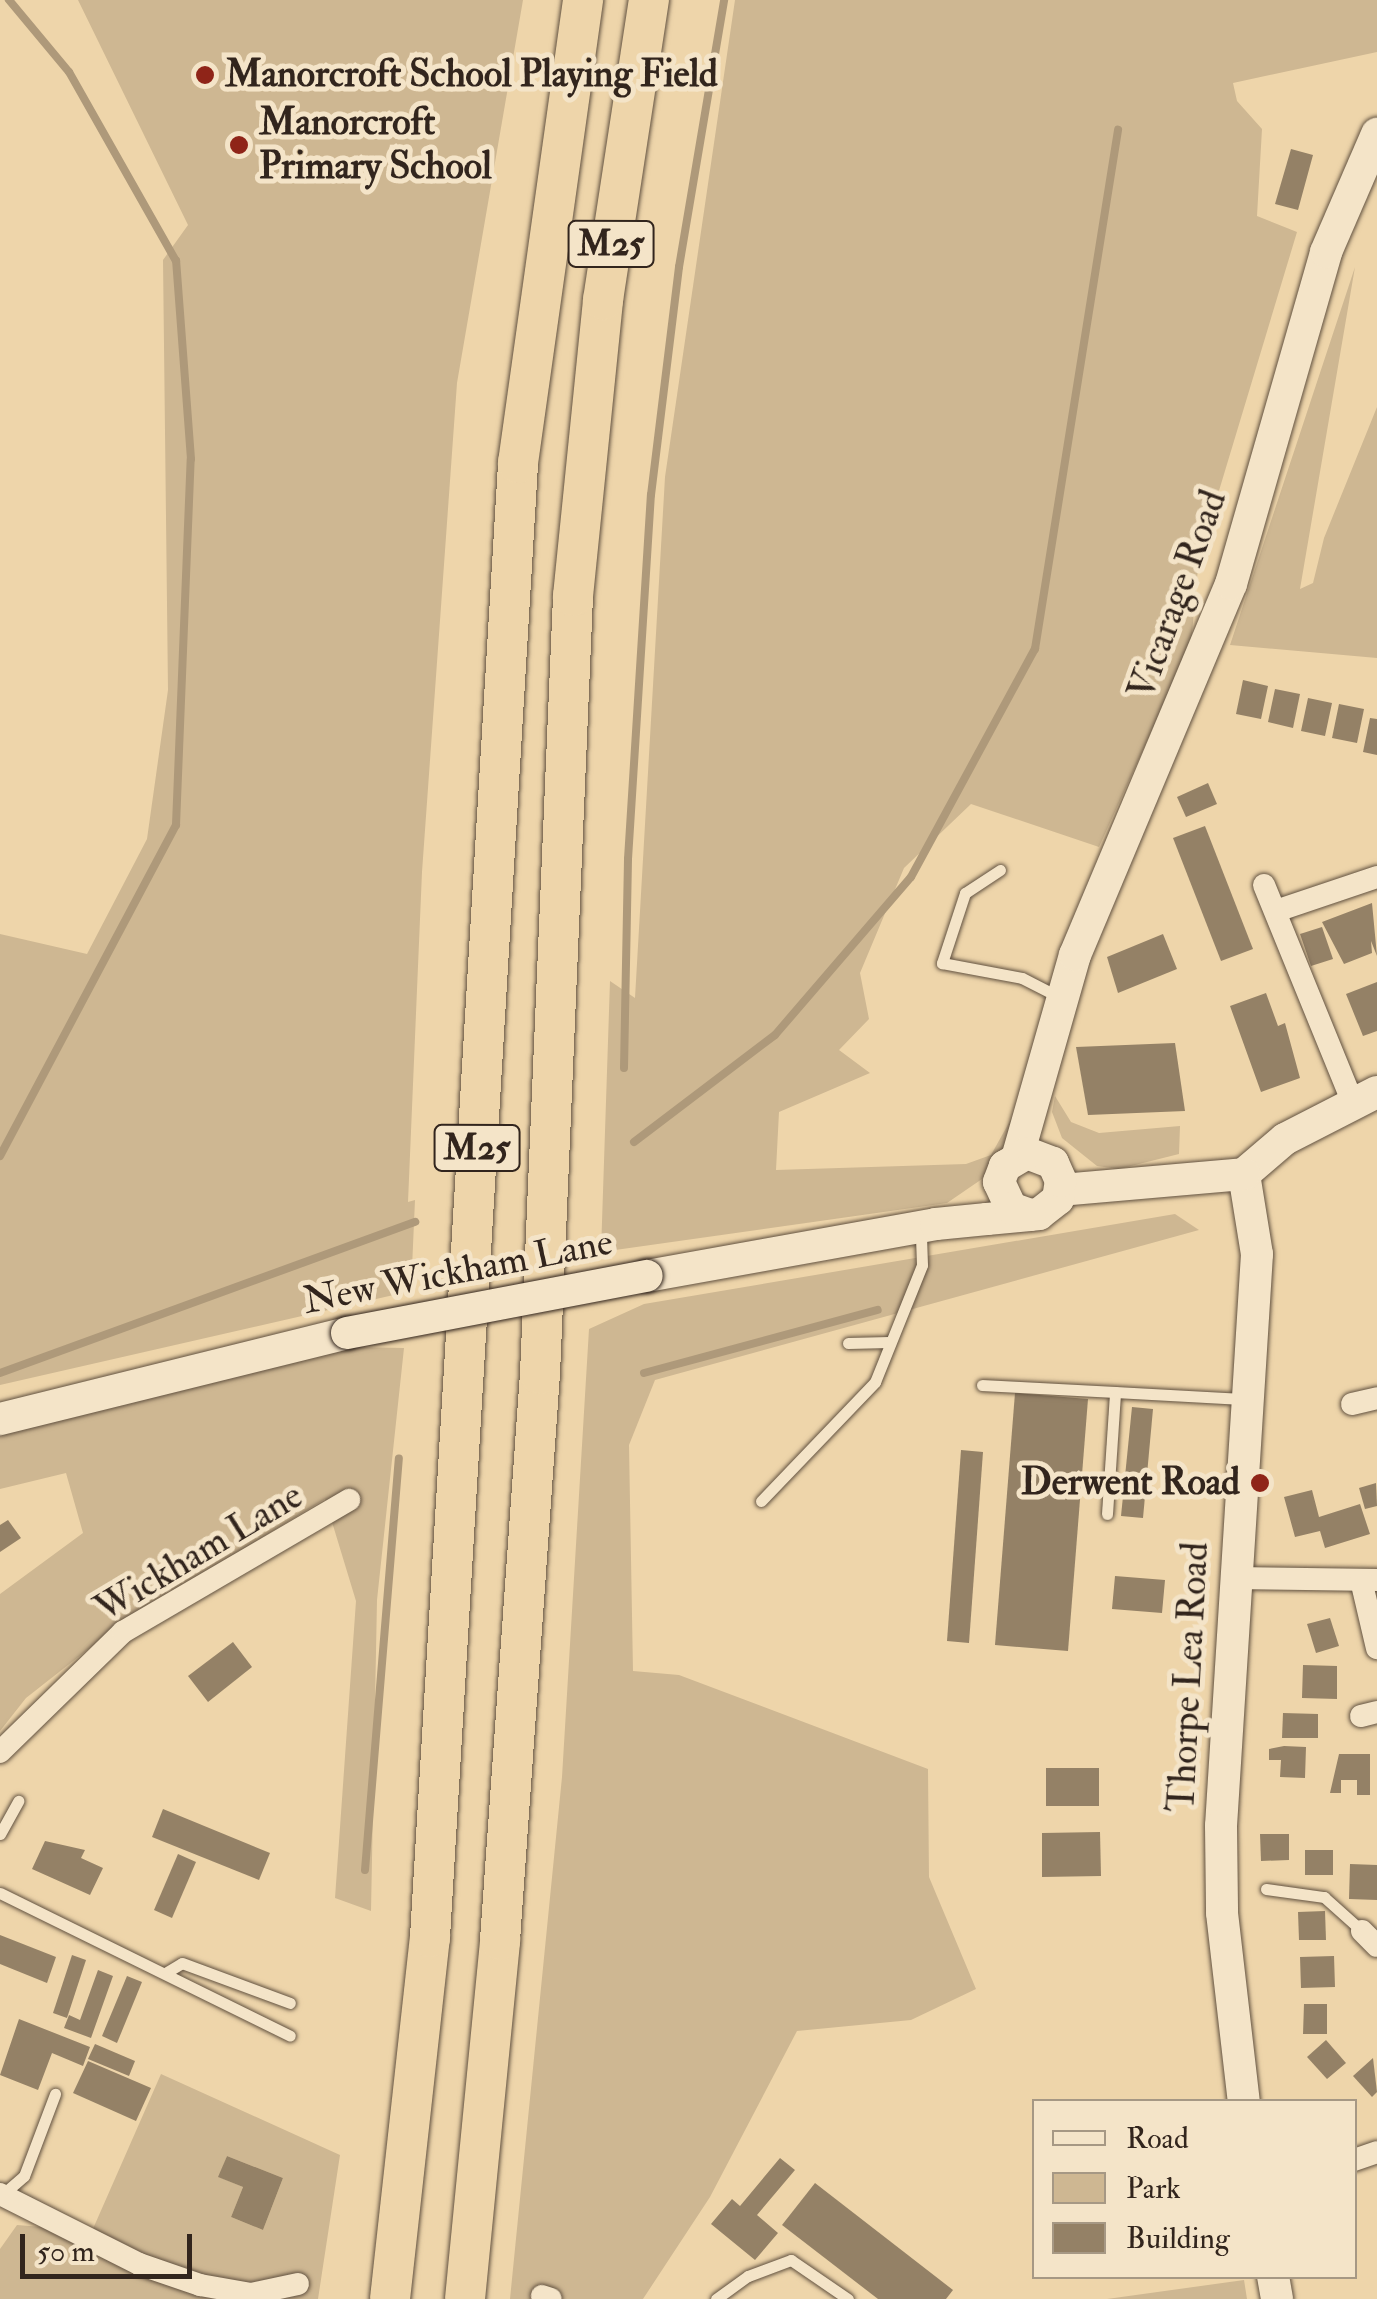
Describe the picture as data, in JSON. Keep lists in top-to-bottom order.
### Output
{
  "streets": {
    "highway": ["M25"],
    "main road": ["Vicarage Road", "New Wickham Lane", "Thorpe Lea Road"],
    "street": ["Wickham Lane"]
  },
  "crossings": [
    ["Vicarage Road", "New Wickham Lane"]
  ],
  "places": ["Manorcroft School Playing Field", "Manorcroft Primary School", "Derwent Road"],
  "legend": ["Road", "Park", "Building"],
  "scale_bar": "50 m"
}
